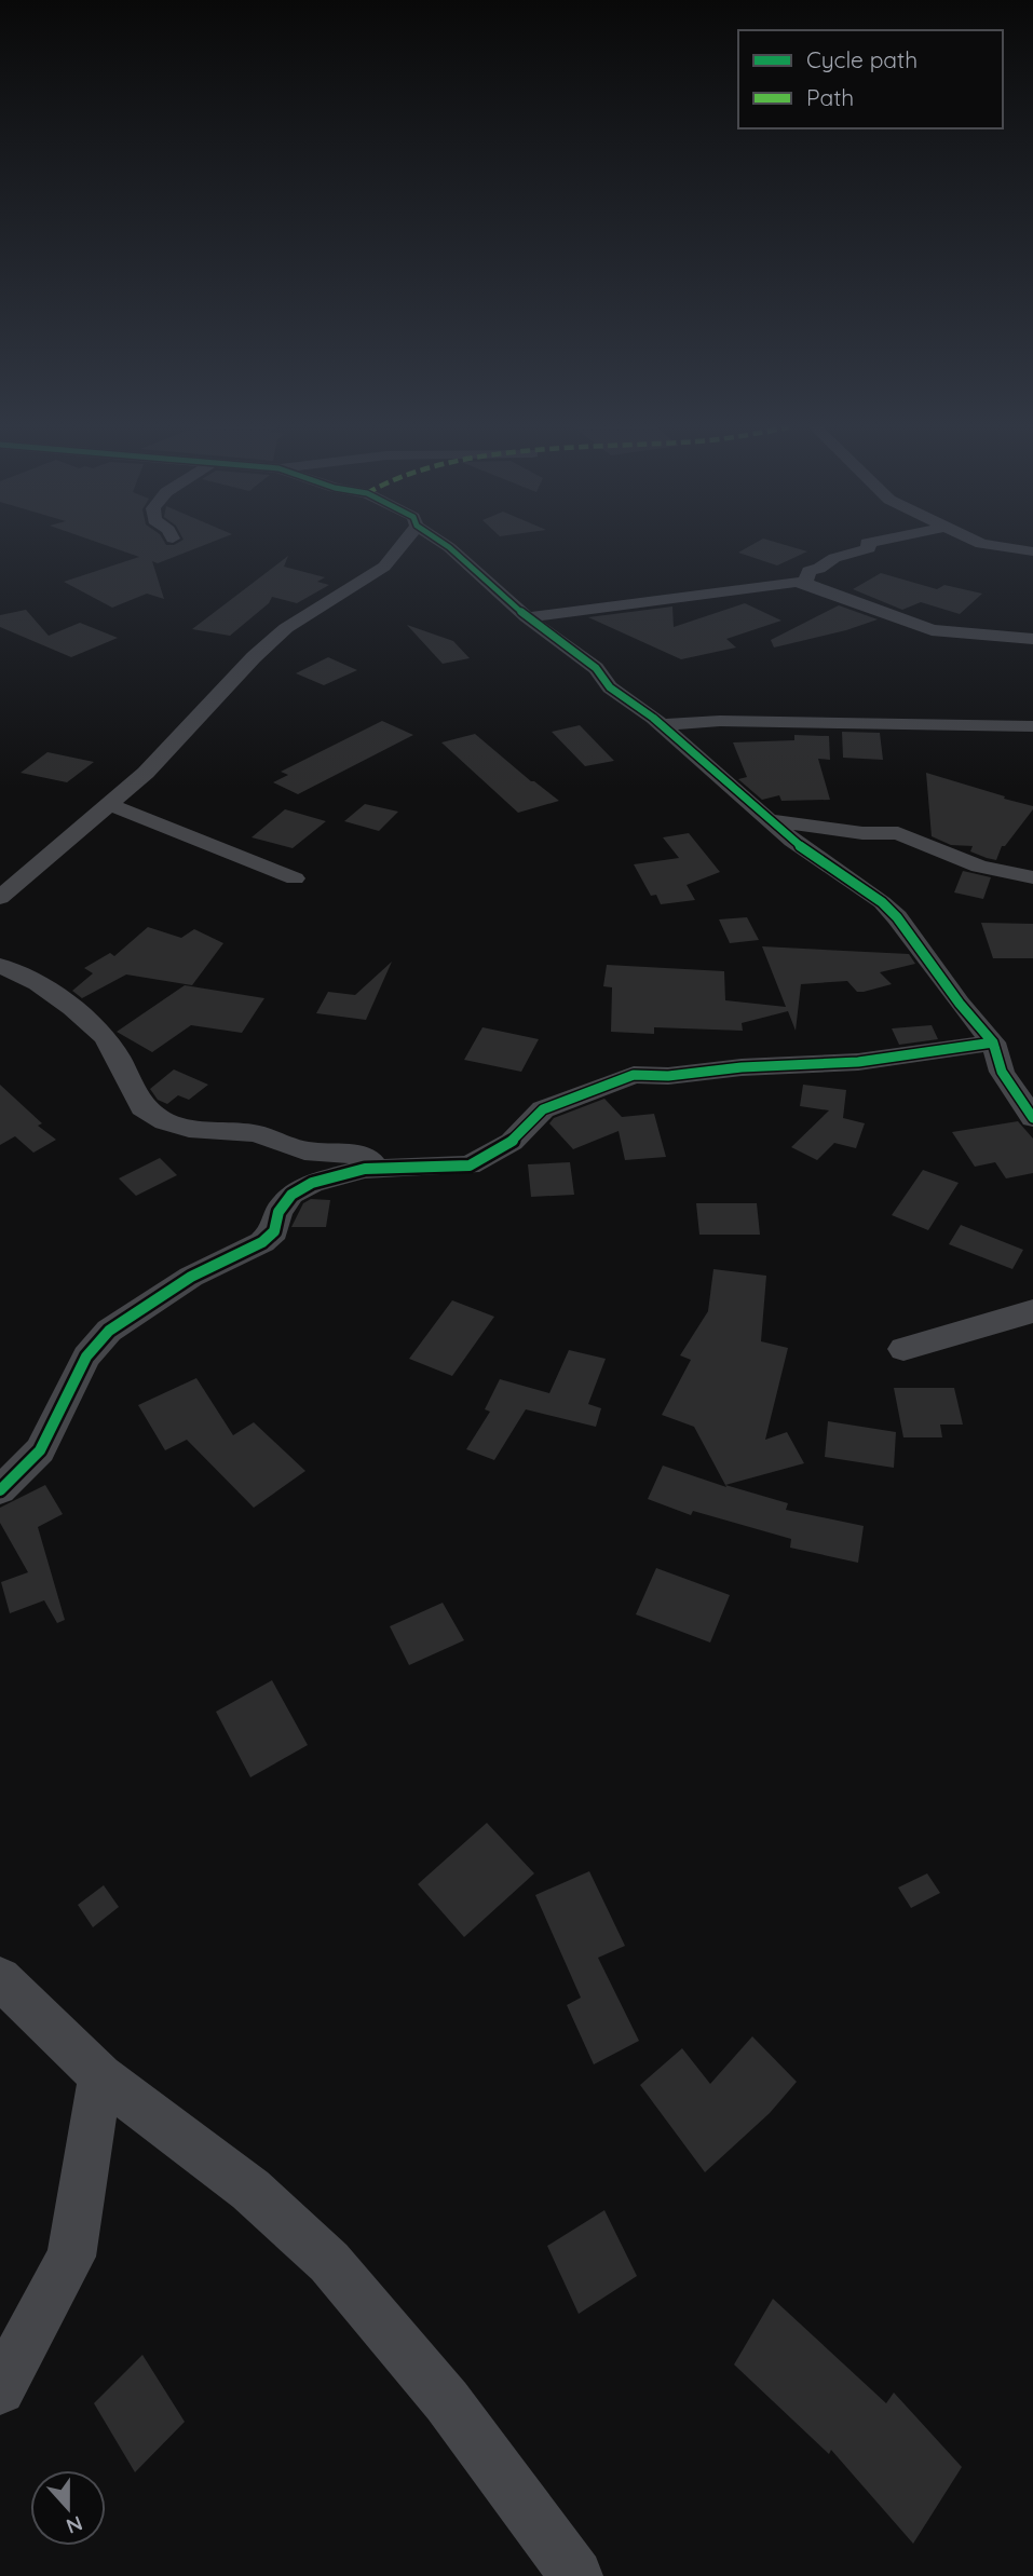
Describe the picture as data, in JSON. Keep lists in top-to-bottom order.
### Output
{
  "legend": ["Cycle path", "Path"],
  "north": "bottom"
}
